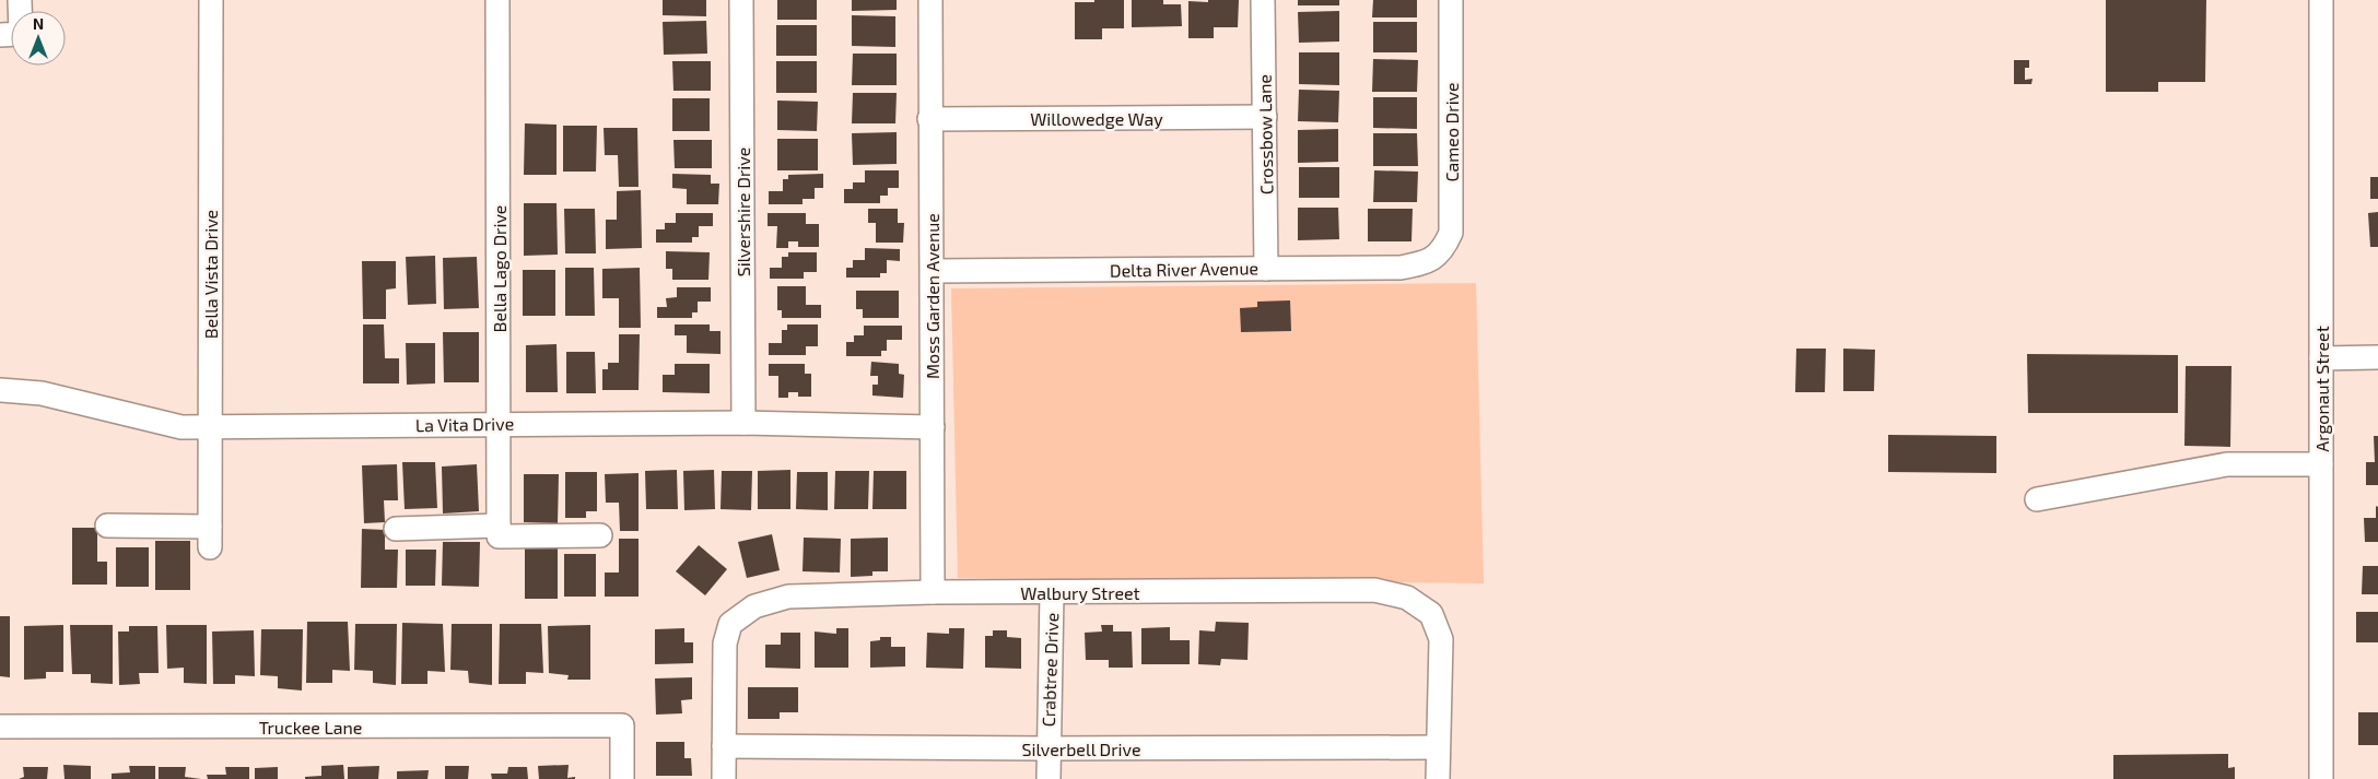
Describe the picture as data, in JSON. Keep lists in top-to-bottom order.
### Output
{
  "streets": {
    "street": [
      "Willowedge Way",
      "Cameo Drive",
      "Crossbow Lane",
      "Silvershire Drive",
      "Bella Lago Drive",
      "Delta River Avenue",
      "Bella Vista Drive",
      "Moss Garden Avenue",
      "Argonaut Street",
      "La Vita Drive",
      "Walbury Street",
      "Crabtree Drive",
      "Truckee Lane",
      "Silverbell Drive"
    ]
  },
  "crossings": [
    ["Willowedge Way", "Crossbow Lane"],
    ["Willowedge Way", "Moss Garden Avenue"],
    ["Cameo Drive", "Delta River Avenue"],
    ["Crossbow Lane", "Delta River Avenue"],
    ["Silvershire Drive", "La Vita Drive"],
    ["Bella Lago Drive", "La Vita Drive"],
    ["Delta River Avenue", "Moss Garden Avenue"],
    ["Bella Vista Drive", "La Vita Drive"],
    ["Moss Garden Avenue", "La Vita Drive"],
    ["Moss Garden Avenue", "Walbury Street"],
    ["Walbury Street", "Crabtree Drive"],
    ["Walbury Street", "Silverbell Drive"],
    ["Crabtree Drive", "Silverbell Drive"]
  ],
  "north": "top"
}
